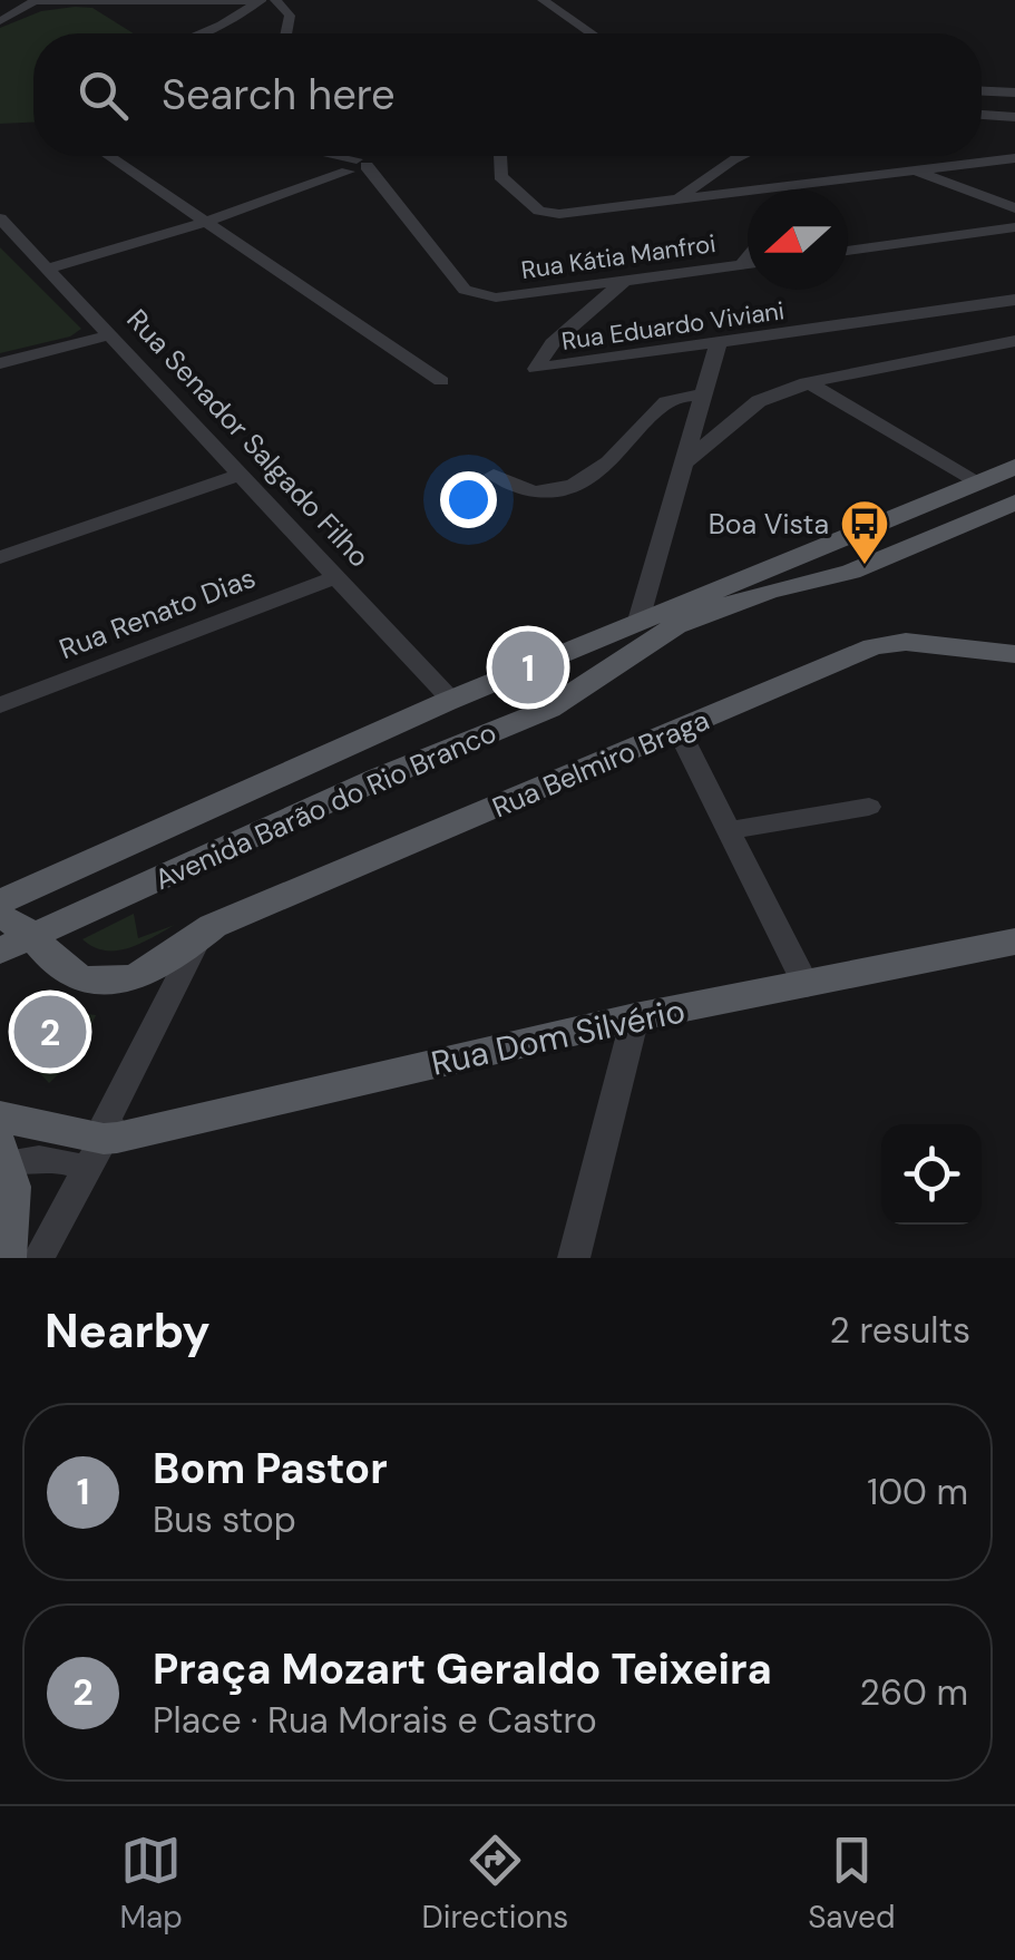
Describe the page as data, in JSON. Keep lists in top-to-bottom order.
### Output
{
  "streets": {
    "main road": ["Rua Belmiro Braga", "Avenida Barão do Rio Branco", "Rua Dom Silvério"],
    "street": [
      "Rua Kátia Manfroi",
      "Rua Eduardo Viviani",
      "Rua Senador Salgado Filho",
      "Rua Renato Dias"
    ]
  },
  "crossings": [
    ["Rua Kátia Manfroi", "Rua Eduardo Viviani"],
    ["Rua Senador Salgado Filho", "Rua Renato Dias"],
    ["Rua Senador Salgado Filho", "Avenida Barão do Rio Branco"],
    ["Rua Belmiro Braga", "Avenida Barão do Rio Branco"]
  ],
  "places": {
    "bus stop": ["Boa Vista"]
  },
  "north": "left",
  "page": {
    "search": "Search here",
    "pins": ["1", "2"],
    "heading": ["Nearby", "2 results"],
    "list": [
      {
        "mark": "1",
        "name": "Bom Pastor",
        "note": "Bus stop",
        "value": "100 m"
      },
      {
        "mark": "2",
        "name": "Praça Mozart Geraldo Teixeira",
        "note": "Place · Rua Morais e Castro",
        "value": "260 m"
      }
    ],
    "nav": ["Map", "Directions", "Saved"]
  }
}
